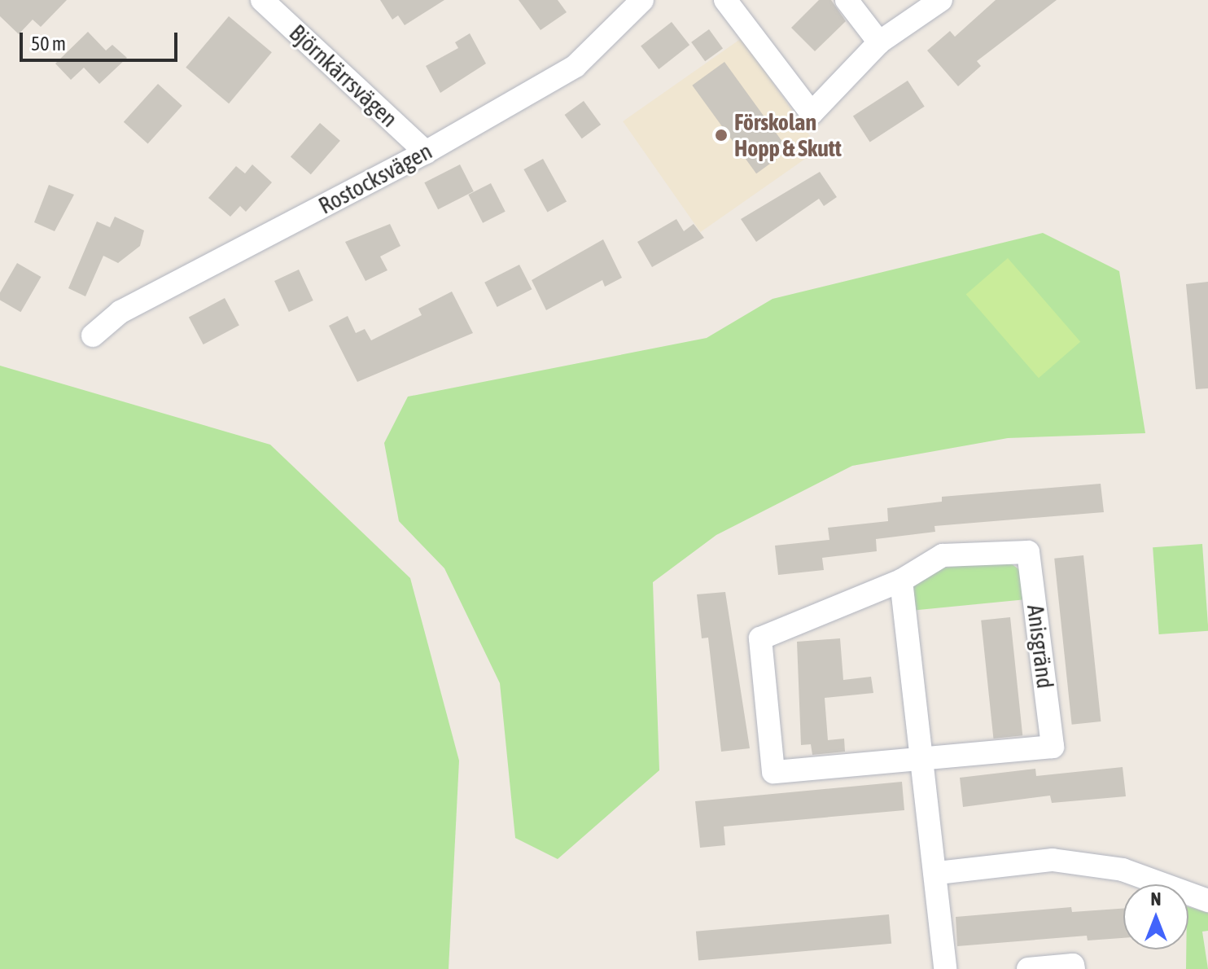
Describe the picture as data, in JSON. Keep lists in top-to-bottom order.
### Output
{
  "streets": {
    "street": ["Björnkärrsvägen", "Rostocksvägen", "Anisgränd"]
  },
  "crossings": [
    ["Björnkärrsvägen", "Rostocksvägen"]
  ],
  "places": ["Förskolan Hopp & Skutt"],
  "scale_bar": "50 m",
  "north": "top"
}
